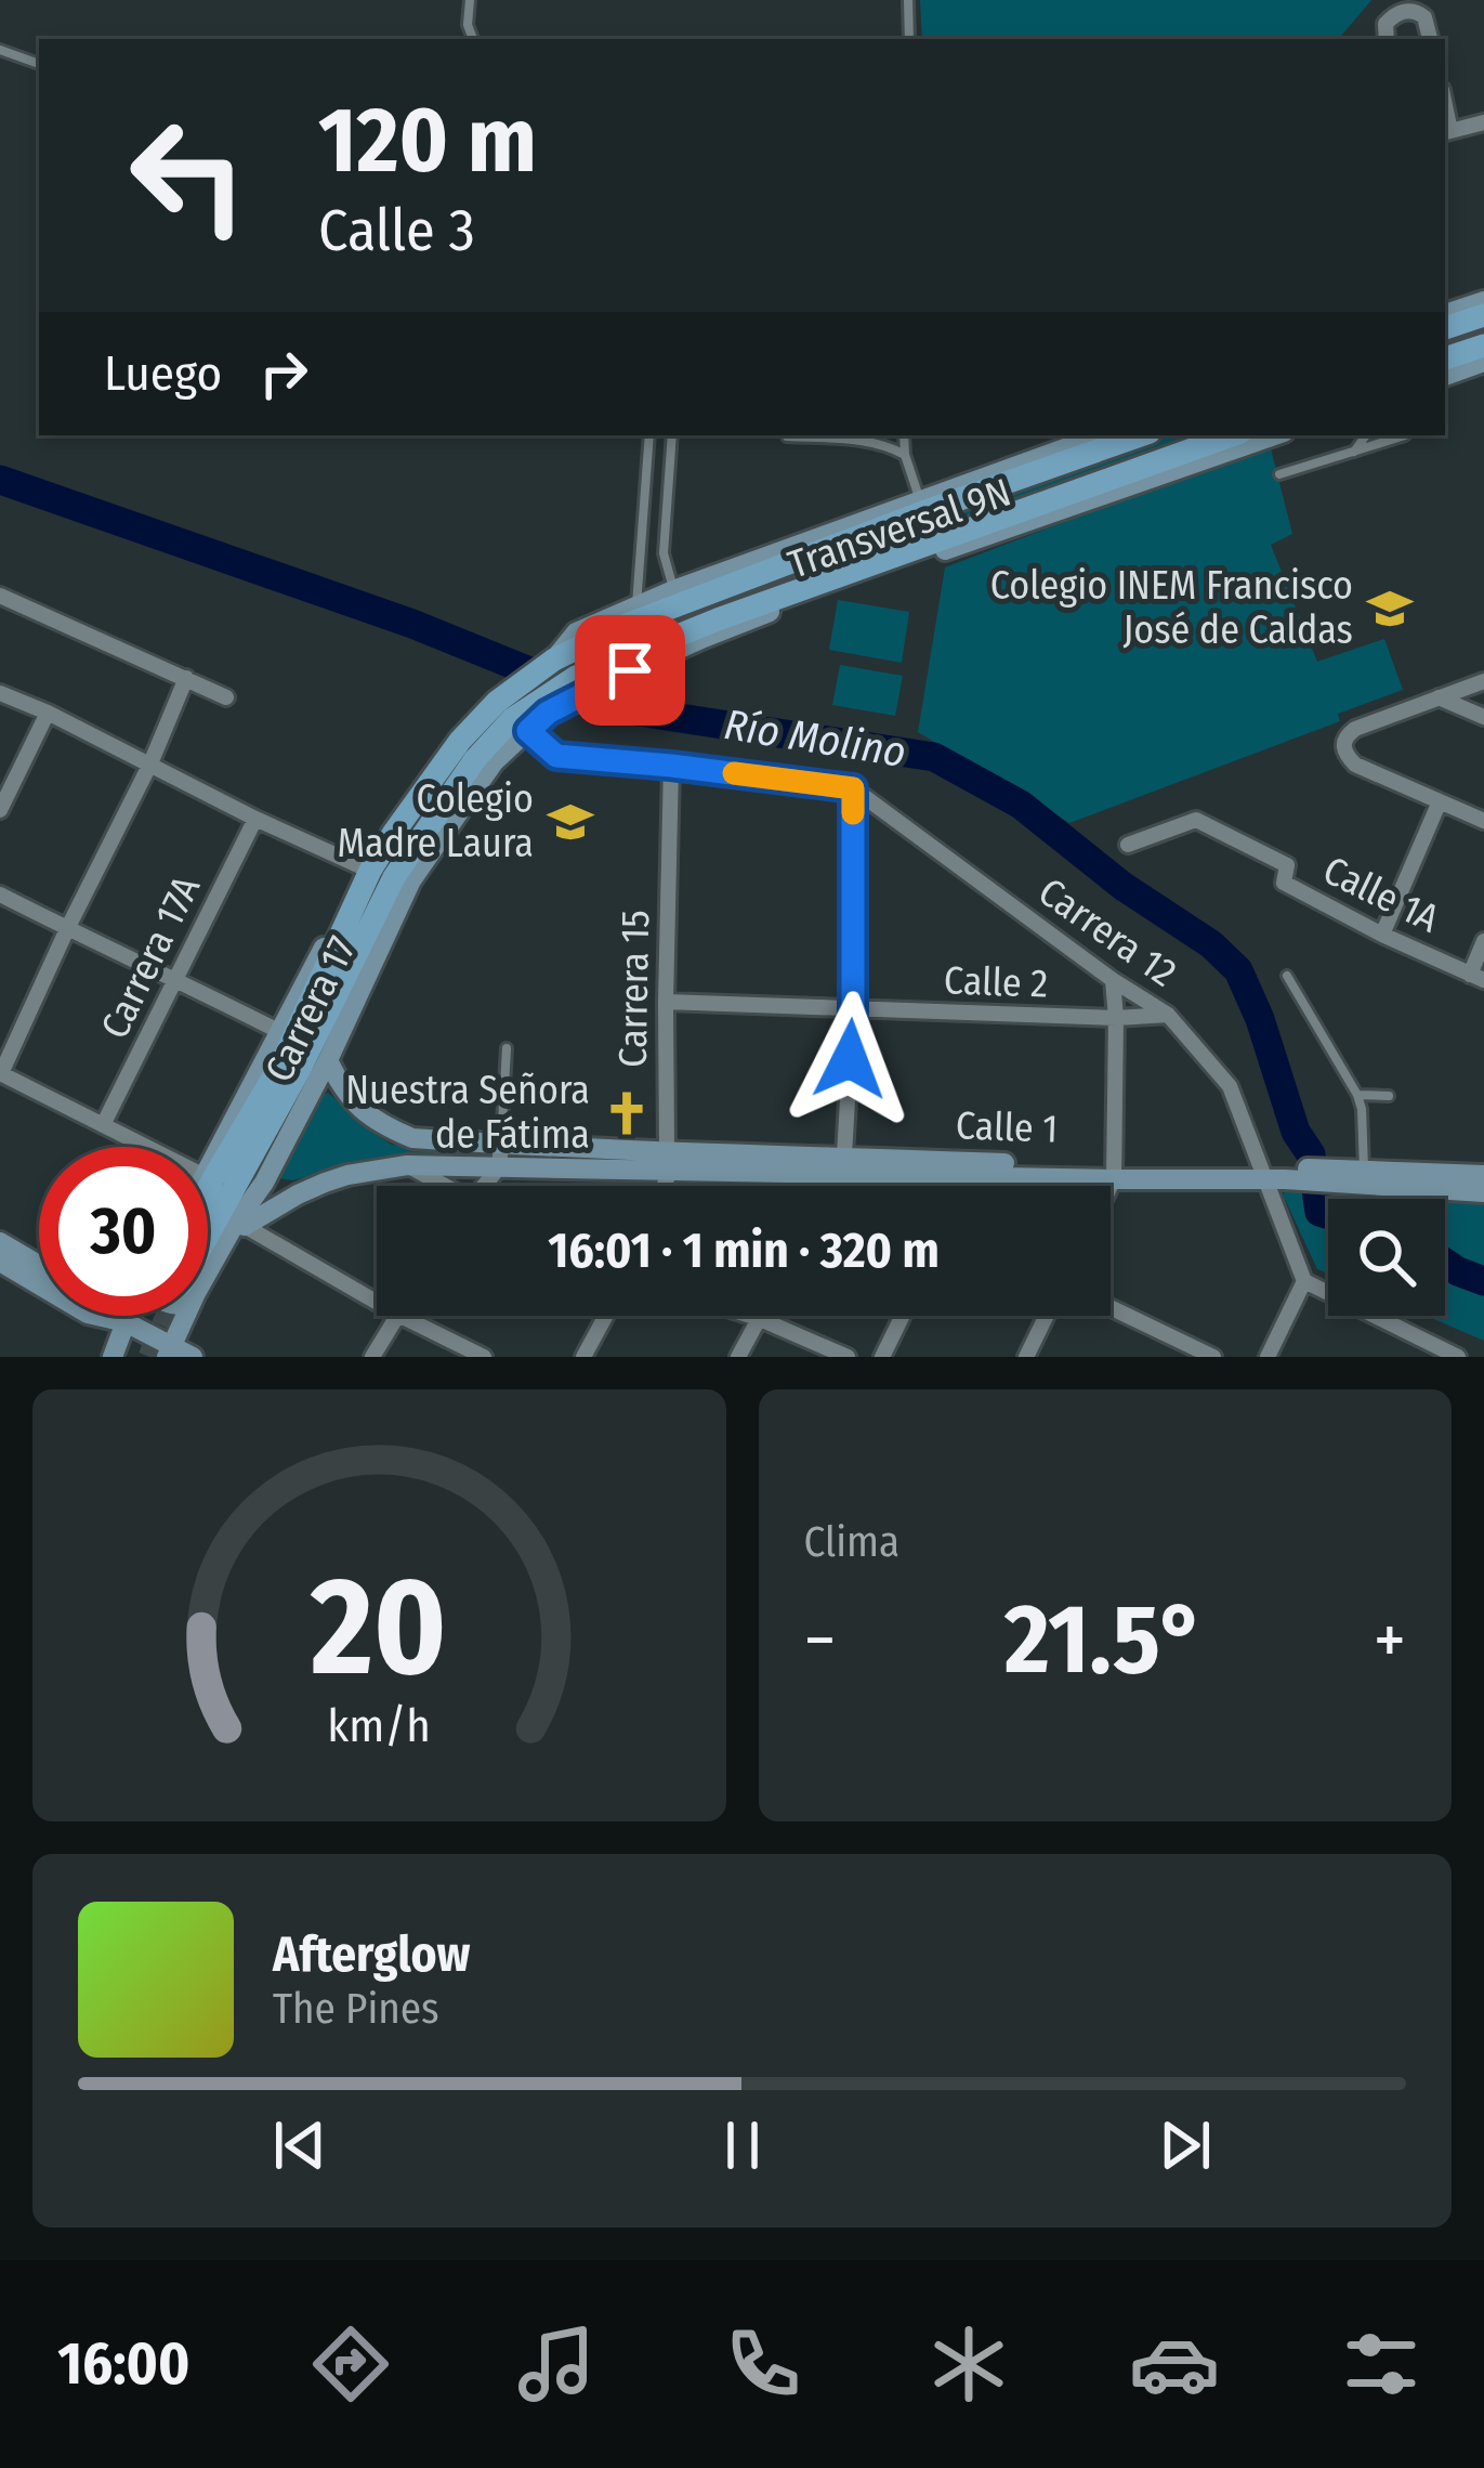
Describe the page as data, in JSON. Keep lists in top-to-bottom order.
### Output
{
  "streets": {
    "main road": ["Transversal 9N", "Carrera 17", "Calle 1"],
    "street": [
      "Calle 1A",
      "Carrera 12",
      "Carrera 17A",
      "Calle 2",
      "Carrera 15"
    ]
  },
  "crossings": [
    ["Transversal 9N", "Carrera 17"],
    ["Carrera 12", "Calle 2"],
    ["Carrera 12", "Calle 1"],
    ["Calle 2", "Carrera 15"],
    ["Carrera 15", "Calle 1"],
    ["Carrera 17", "Calle 1"]
  ],
  "water": ["Río Molino"],
  "places": {
    "school or university": ["Colegio INEM Francisco José de Caldas", "Colegio Madre Laura"],
    "church": ["Nuestra Señora de Fátima"]
  },
  "page": {
    "turn": ["120 m", "Calle 3"],
    "then": "Luego",
    "limit": "30",
    "trip": "16:01 · 1 min · 320 m",
    "tile": "Clima",
    "heat": ["−", "21.5°", "+"],
    "song": ["Afterglow", "The Pines"],
    "tabs": "16:00",
    "gauge": ["20", "km/h"]
  }
}
